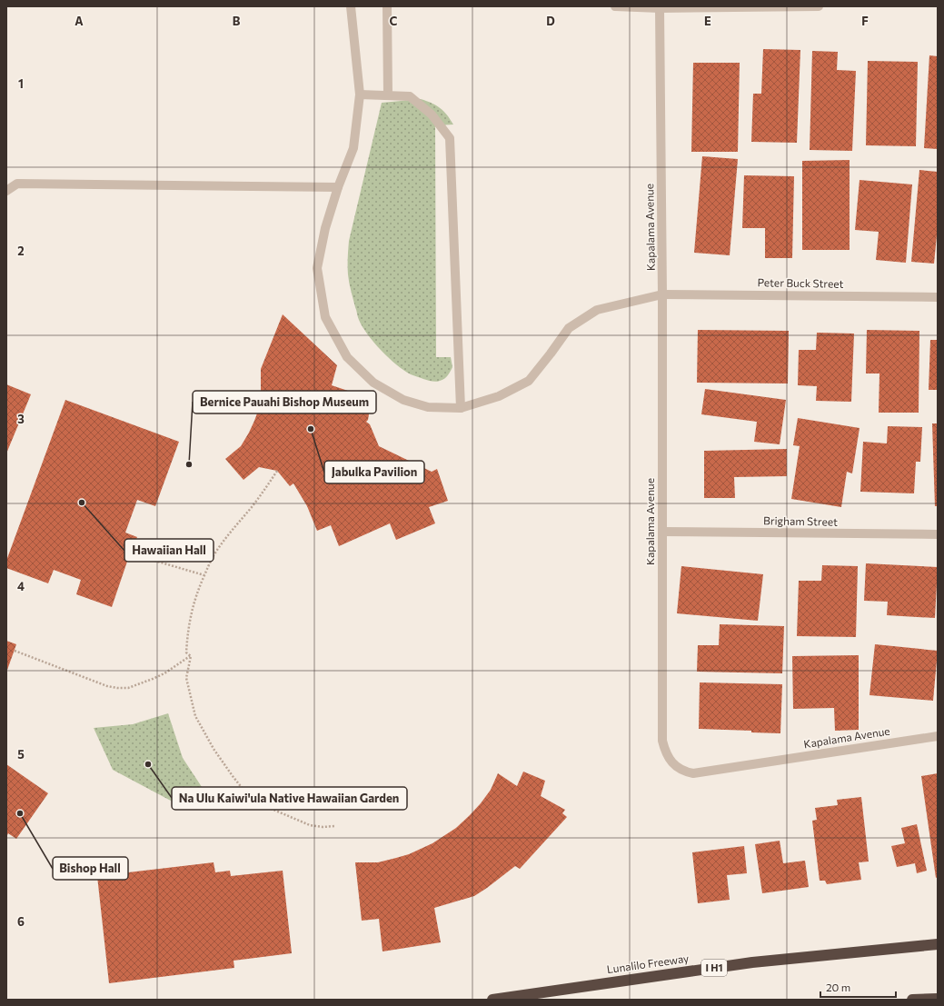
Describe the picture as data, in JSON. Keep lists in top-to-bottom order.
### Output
{
  "streets": {
    "highway": ["Lunalilo Freeway", "I H1"],
    "street": ["Kapalama Avenue", "Peter Buck Street", "Brigham Street"]
  },
  "crossings": [
    ["Kapalama Avenue", "Peter Buck Street"],
    ["Kapalama Avenue", "Brigham Street"]
  ],
  "places": [
    "Jabulka Pavilion",
    "Bernice Pauahi Bishop Museum",
    "Hawaiian Hall",
    "Na Ulu Kaiwi'ula Native Hawaiian Garden",
    "Bishop Hall"
  ],
  "scale_bar": "20 m",
  "grid": {
    "columns": [
      "A",
      "B",
      "C",
      "D",
      "E",
      "F"
    ],
    "rows": [
      "1",
      "2",
      "3",
      "4",
      "5",
      "6"
    ]
  }
}
